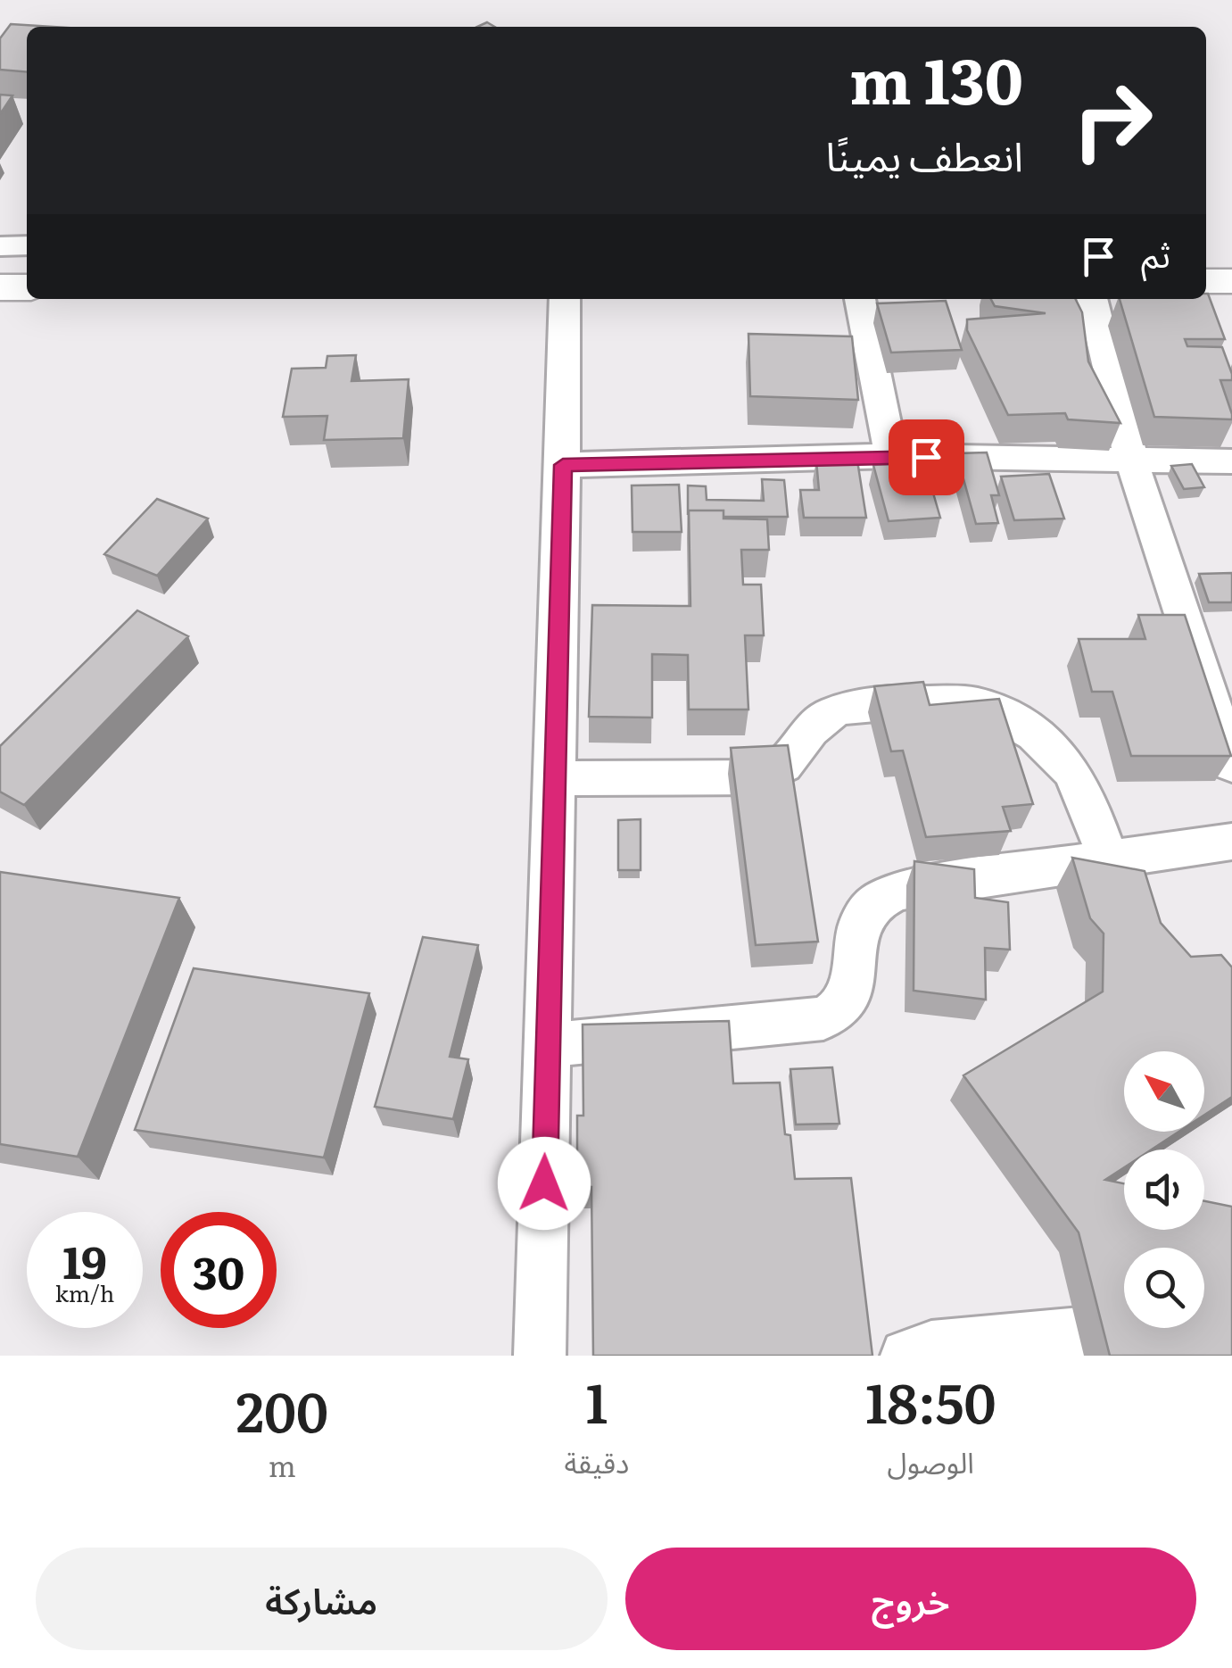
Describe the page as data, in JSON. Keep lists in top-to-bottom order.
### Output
{
  "north": "top left",
  "page": {
    "turn": ["130 m", "انعطف يمينًا"],
    "then": "ثم",
    "speed": "19 km/h",
    "limit": "30",
    "eta": [
      "18:50",
      "الوصول",
      "1",
      "دقيقة",
      "200",
      "m"
    ],
    "buttons": ["خروج", "مشاركة"]
  }
}
